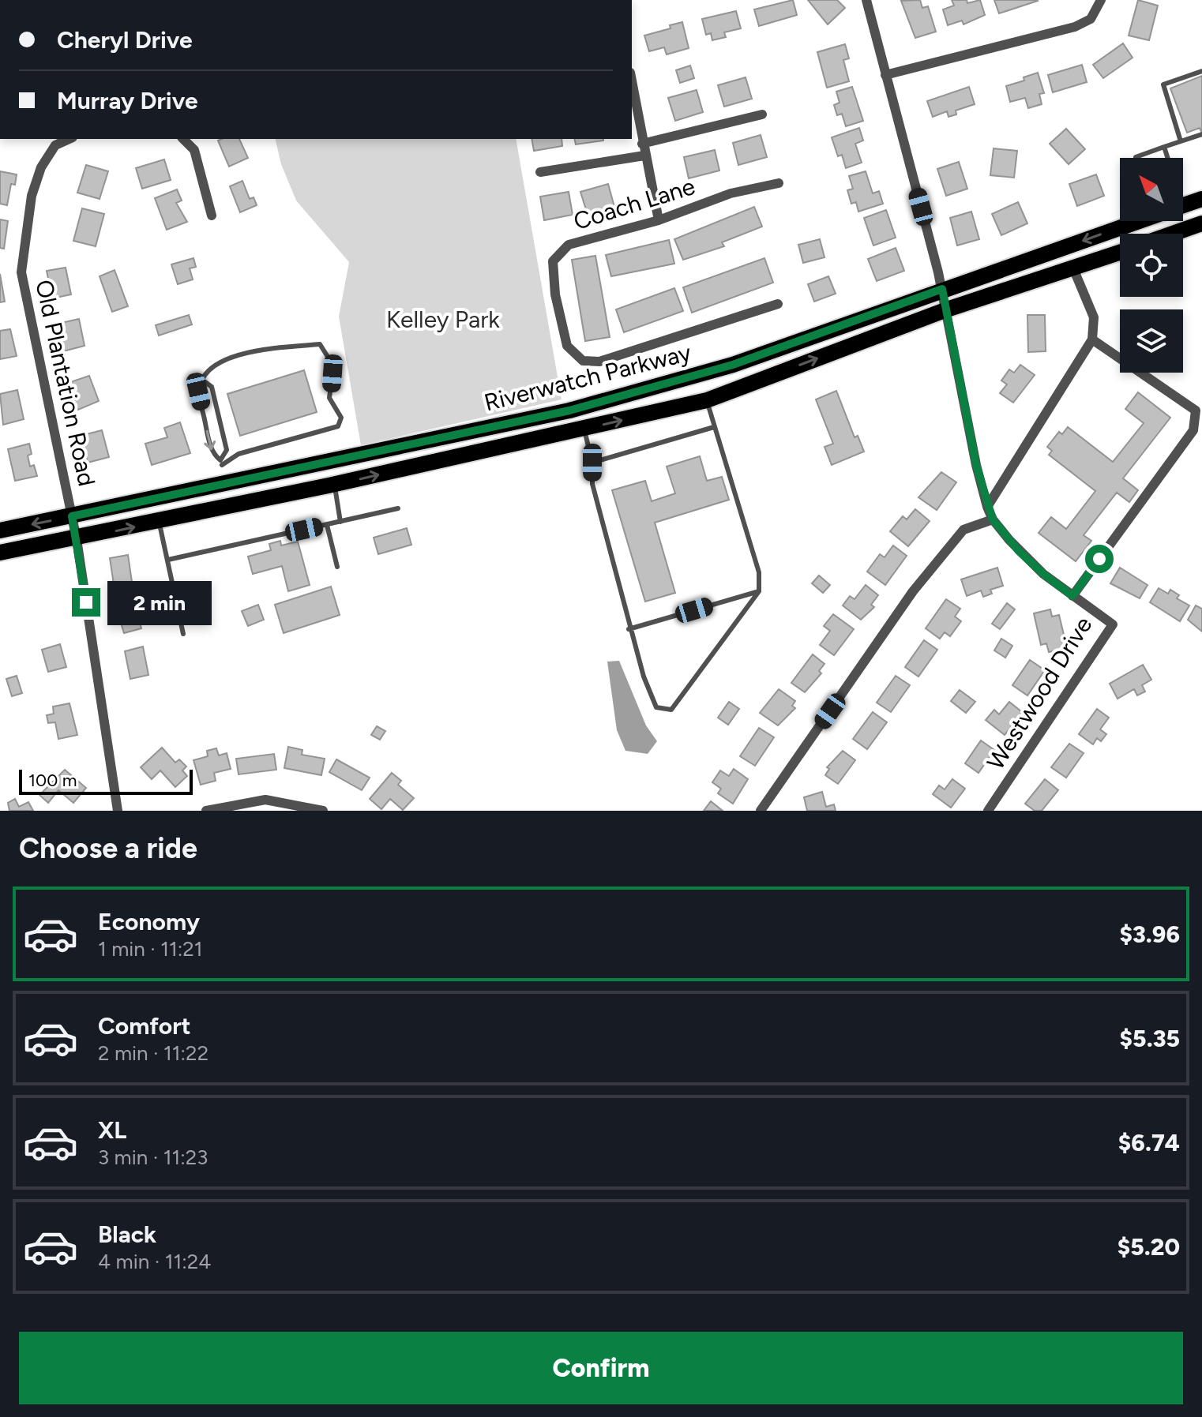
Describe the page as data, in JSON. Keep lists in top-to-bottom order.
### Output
{
  "streets": {
    "main road": ["Riverwatch Parkway"],
    "street": ["Coach Lane", "Old Plantation Road", "Westwood Drive"]
  },
  "crossings": [
    ["Riverwatch Parkway", "Old Plantation Road"],
    ["Riverwatch Parkway", "Westwood Drive"]
  ],
  "parks": ["Kelley Park"],
  "scale_bar": "100 m",
  "north": "top left",
  "page": {
    "banner": ["Cheryl Drive", "Murray Drive"],
    "bubble": "2 min",
    "scale": "100 m",
    "heading": "Choose a ride",
    "list": [
      {
        "name": "Economy",
        "note": "1 min · 11:21",
        "value": "$3.96"
      },
      {
        "name": "Comfort",
        "note": "2 min · 11:22",
        "value": "$5.35"
      },
      {
        "name": "XL",
        "note": "3 min · 11:23",
        "value": "$6.74"
      },
      {
        "name": "Black",
        "note": "4 min · 11:24",
        "value": "$5.20"
      }
    ],
    "buttons": "Confirm"
  }
}
